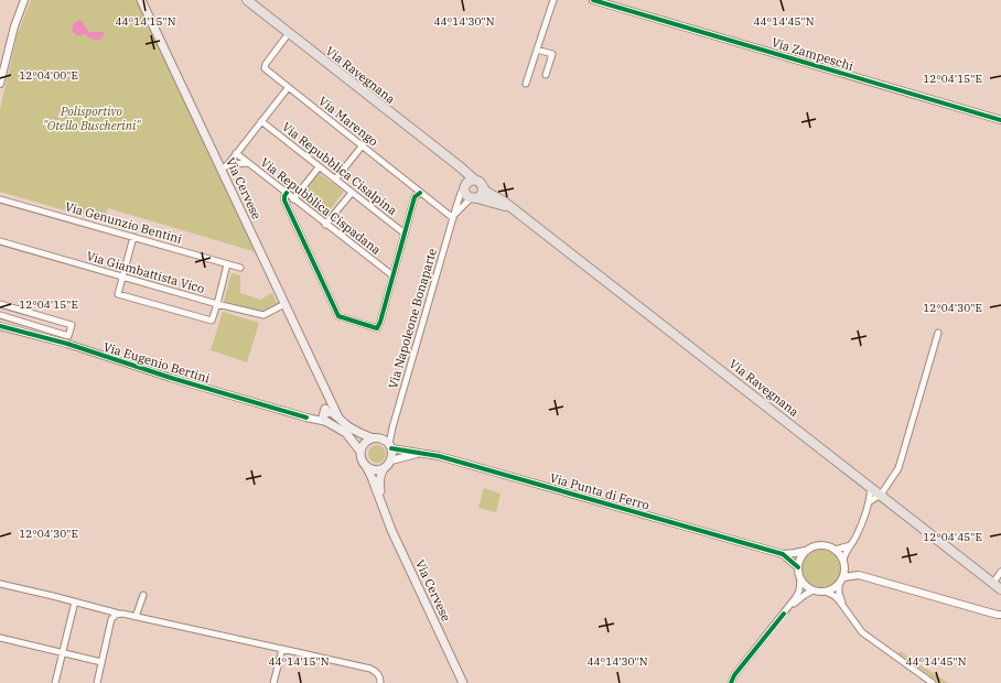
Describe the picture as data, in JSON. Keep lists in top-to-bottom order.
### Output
{
  "streets": {
    "main road": ["Via Ravegnana", "Via Cervese"],
    "street": [
      "Via Zampeschi",
      "Via Marengo",
      "Via Repubblica Cisalpina",
      "Via Repubblica Cispadana",
      "Via Genunzio Bentini",
      "Via Giambattista Vico",
      "Via Napoleone Bonaparte",
      "Via Eugenio Bertini",
      "Via Punta di Ferro"
    ]
  },
  "crossings": [
    ["Via Ravegnana", "Via Marengo"],
    ["Via Ravegnana", "Via Napoleone Bonaparte"],
    ["Via Marengo", "Via Napoleone Bonaparte"],
    ["Via Cervese", "Via Giambattista Vico"],
    ["Via Cervese", "Via Napoleone Bonaparte"],
    ["Via Cervese", "Via Eugenio Bertini"],
    ["Via Cervese", "Via Punta di Ferro"],
    ["Via Napoleone Bonaparte", "Via Punta di Ferro"]
  ],
  "parks": ["Polisportivo \"Otello Buscherini\""],
  "coordinates": [
    "44°14'15\"N",
    "44°14'30\"N",
    "44°14'45\"N",
    "12°04'00\"E",
    "12°04'15\"E",
    "12°04'30\"E",
    "12°04'45\"E"
  ]
}
